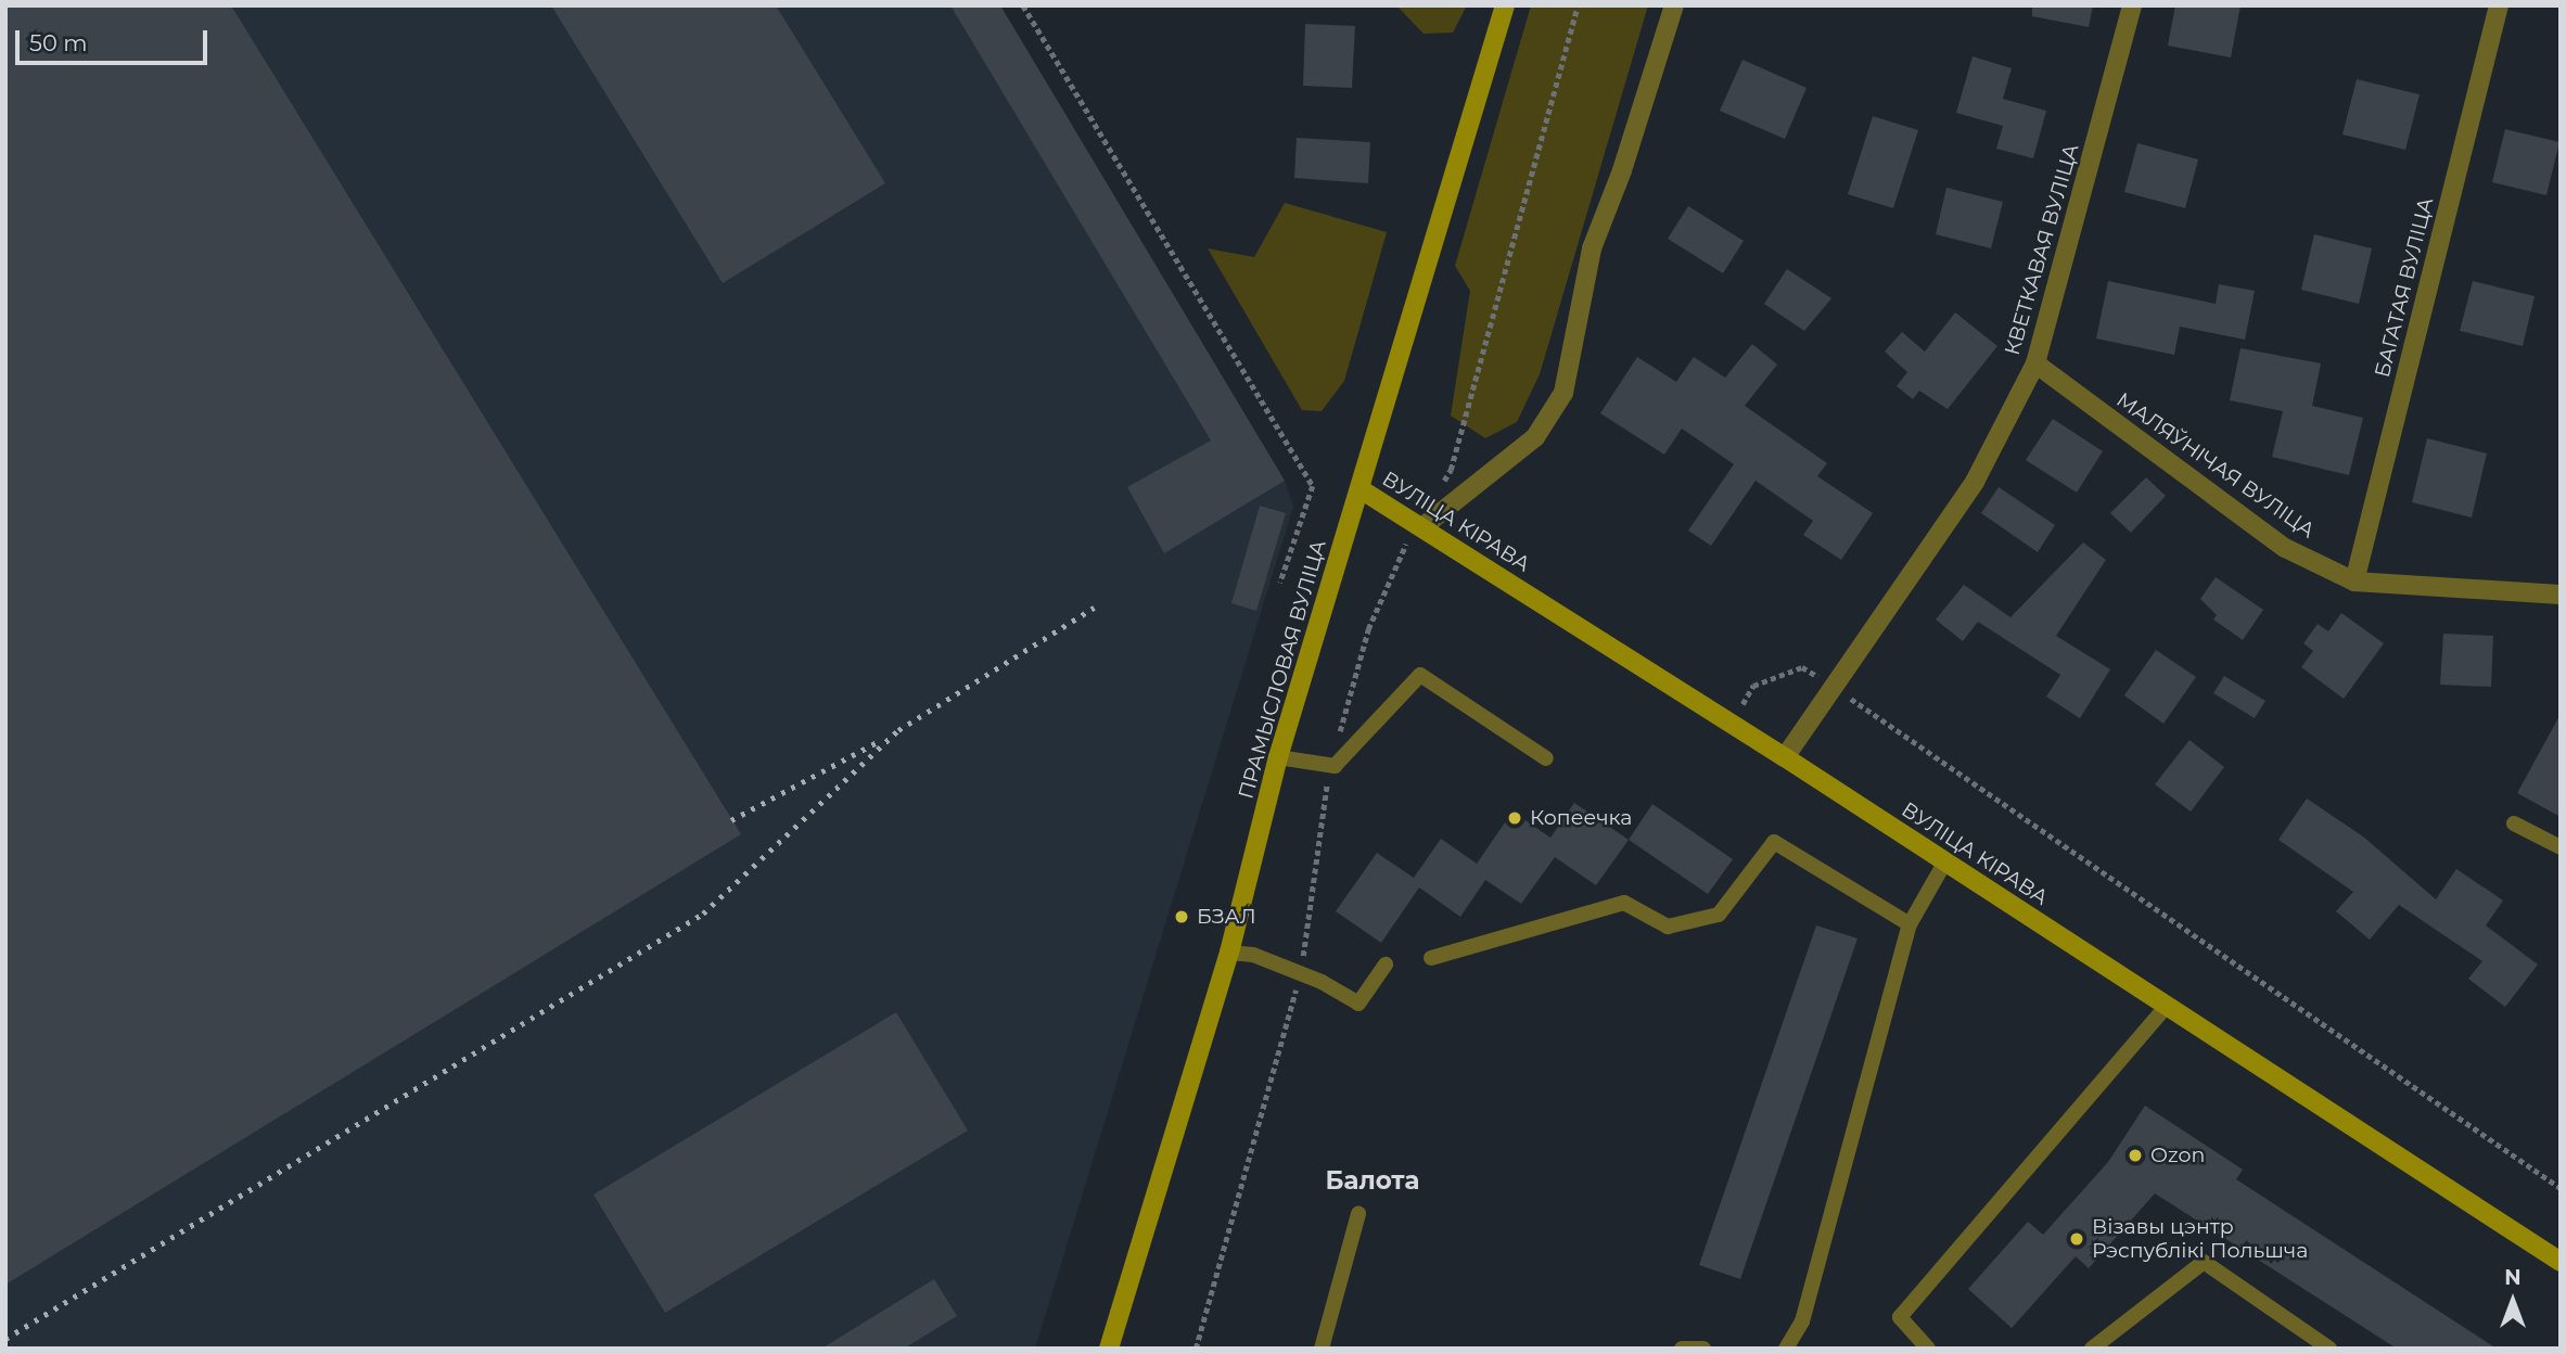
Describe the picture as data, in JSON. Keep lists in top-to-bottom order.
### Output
{
  "streets": {
    "main road": ["ВУЛІЦА КІРАВА", "ПРАМЫСЛОВАЯ ВУЛІЦА"],
    "street": ["КВЕТКАВАЯ ВУЛІЦА", "БАГАТАЯ ВУЛІЦА", "МАЛЯЎНІЧАЯ ВУЛІЦА"]
  },
  "crossings": [
    ["КВЕТКАВАЯ ВУЛІЦА", "МАЛЯЎНІЧАЯ ВУЛІЦА"],
    ["КВЕТКАВАЯ ВУЛІЦА", "ВУЛІЦА КІРАВА"],
    ["БАГАТАЯ ВУЛІЦА", "МАЛЯЎНІЧАЯ ВУЛІЦА"],
    ["ВУЛІЦА КІРАВА", "ПРАМЫСЛОВАЯ ВУЛІЦА"]
  ],
  "districts": ["Балота"],
  "places": [
    "Копеечка",
    "БЗАЛ",
    "Ozon",
    "Візавы цэнтр Рэспублікі Польшча"
  ],
  "scale_bar": "50 m",
  "north": "top"
}
